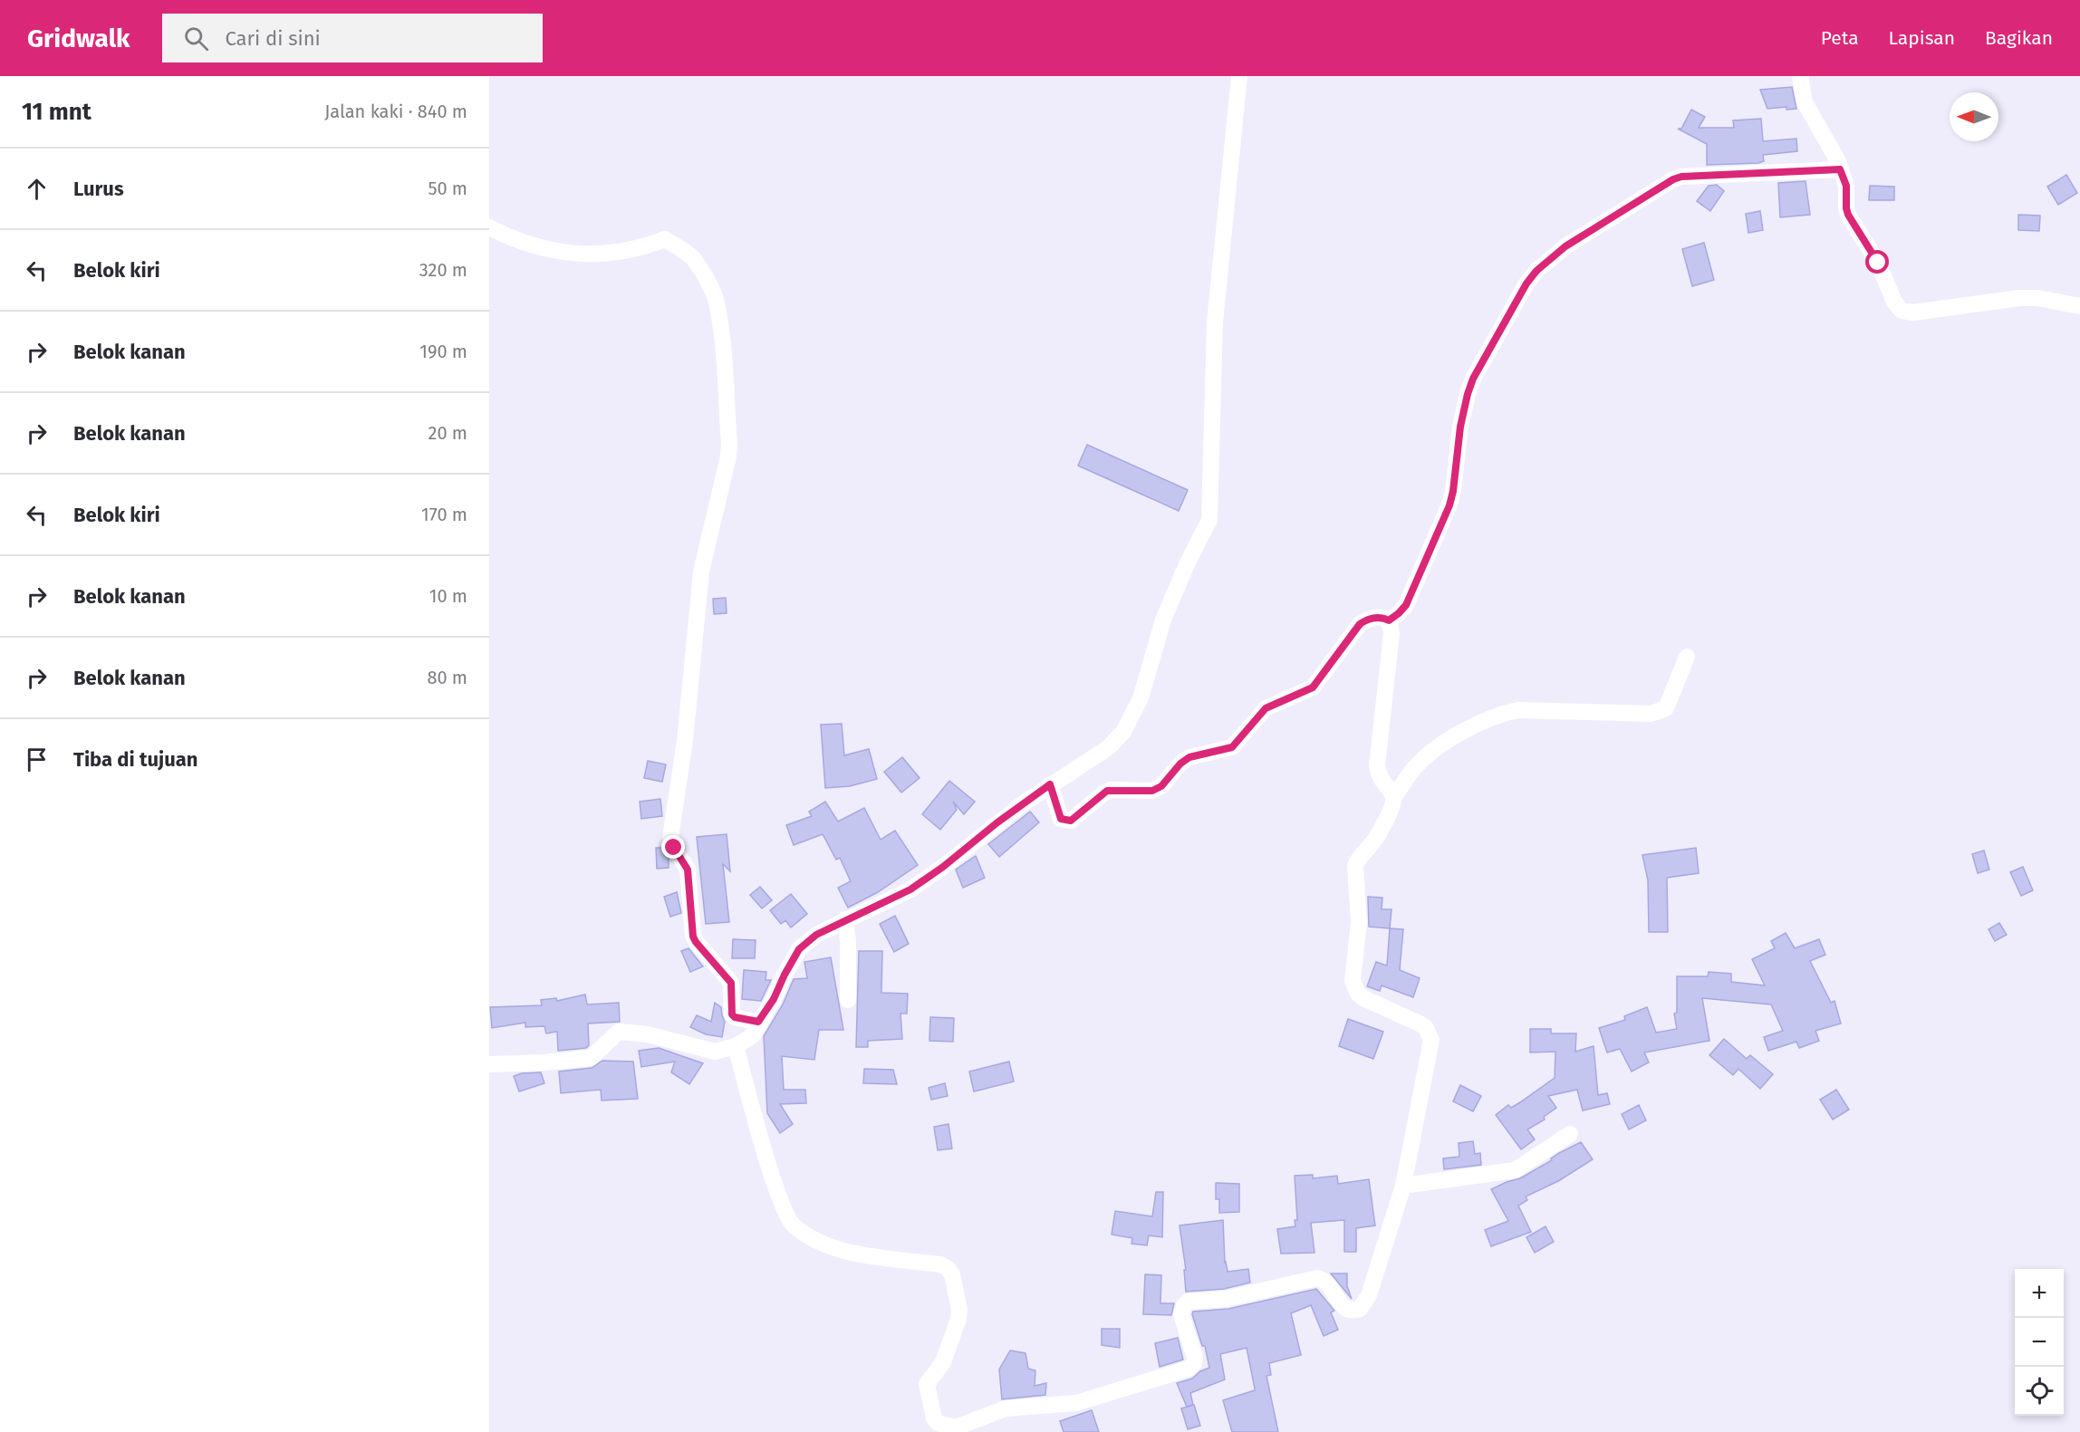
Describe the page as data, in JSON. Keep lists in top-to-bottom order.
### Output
{
  "north": "left",
  "page": {
    "header": "Gridwalk",
    "search": "Cari di sini",
    "nav": ["Peta", "Lapisan", "Bagikan"],
    "heading": ["11 mnt", "Jalan kaki · 840 m"],
    "list": [
      ["Lurus", "50 m"],
      ["Belok kiri", "320 m"],
      ["Belok kanan", "190 m"],
      ["Belok kanan", "20 m"],
      ["Belok kiri", "170 m"],
      ["Belok kanan", "10 m"],
      ["Belok kanan", "80 m"],
      "Tiba di tujuan"
    ],
    "map_buttons": ["+", "−"]
  }
}
